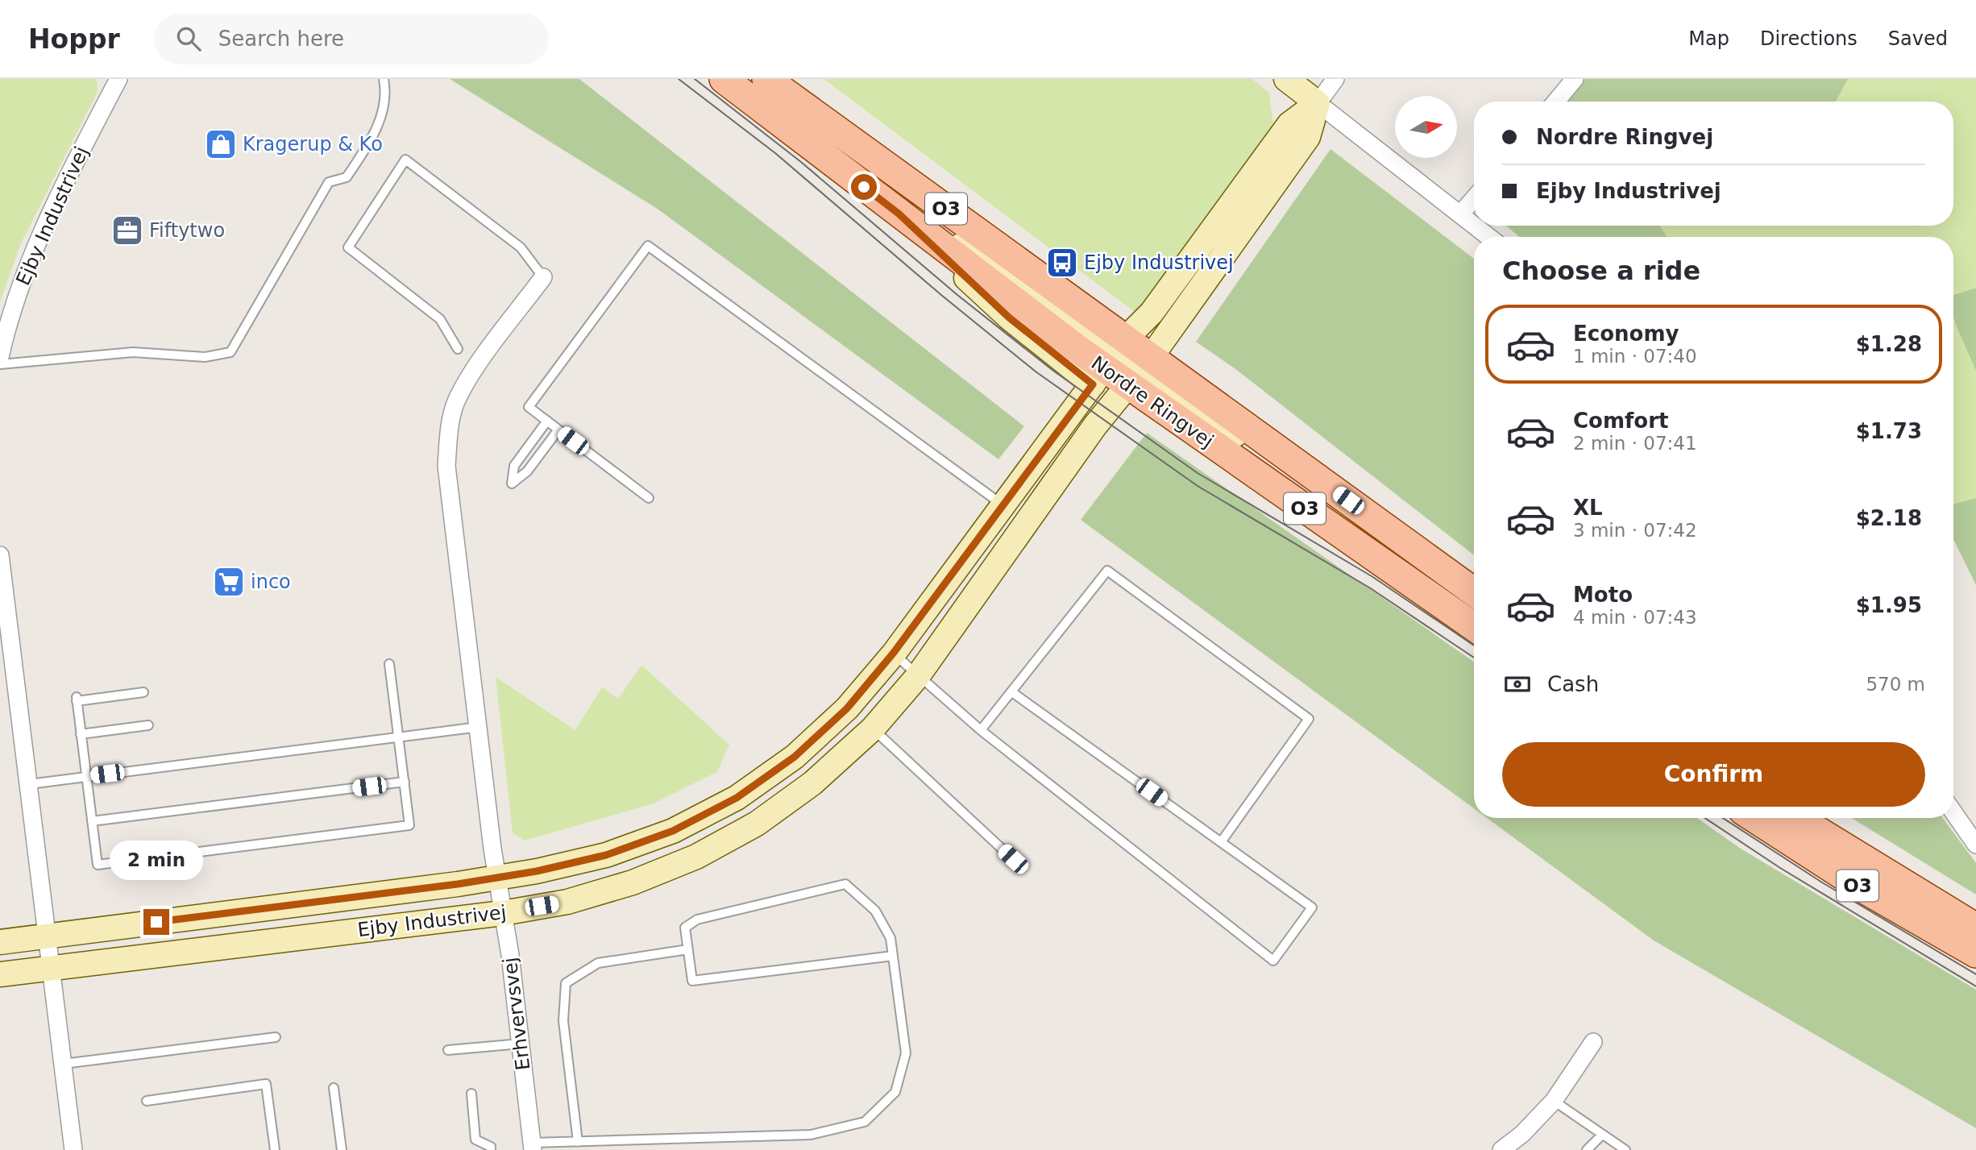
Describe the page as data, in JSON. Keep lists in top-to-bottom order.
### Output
{
  "streets": {
    "main road": ["O3", "Nordre Ringvej"],
    "street": ["Ejby Industrivej", "Erhvervsvej"]
  },
  "crossings": [
    ["Ejby Industrivej", "Nordre Ringvej"],
    ["Ejby Industrivej", "Erhvervsvej"]
  ],
  "places": {
    "shop": ["Kragerup & Ko"],
    "office": ["Fiftytwo"],
    "bus stop": ["Ejby Industrivej"],
    "supermarket": ["inco"]
  },
  "north": "right",
  "page": {
    "header": "Hoppr",
    "search": "Search here",
    "nav": ["Map", "Directions", "Saved"],
    "banner": ["Nordre Ringvej", "Ejby Industrivej"],
    "heading": "Choose a ride",
    "list": [
      {
        "name": "Economy",
        "note": "1 min · 07:40",
        "value": "$1.28"
      },
      {
        "name": "Comfort",
        "note": "2 min · 07:41",
        "value": "$1.73"
      },
      {
        "name": "XL",
        "note": "3 min · 07:42",
        "value": "$2.18"
      },
      {
        "name": "Moto",
        "note": "4 min · 07:43",
        "value": "$1.95"
      }
    ],
    "pay": ["Cash", "570 m"],
    "buttons": "Confirm",
    "bubble": "2 min"
  }
}
